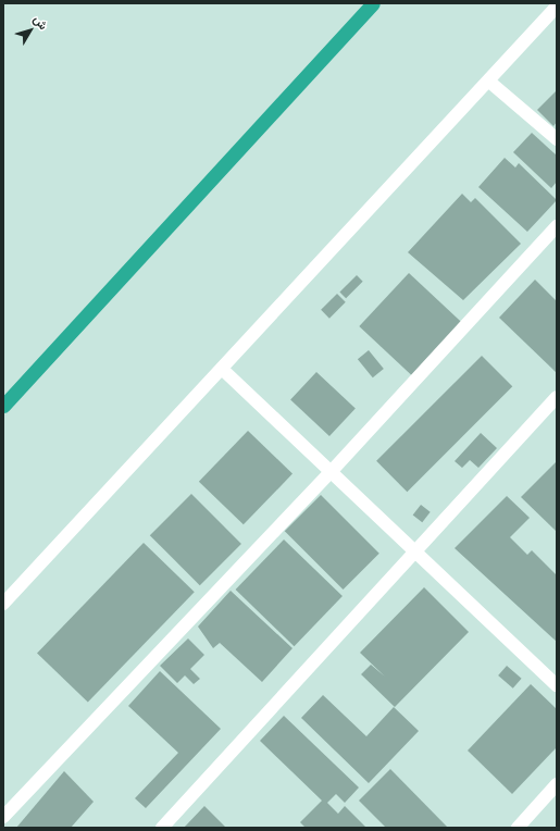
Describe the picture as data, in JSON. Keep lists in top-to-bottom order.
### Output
{
  "north": "top right"
}
